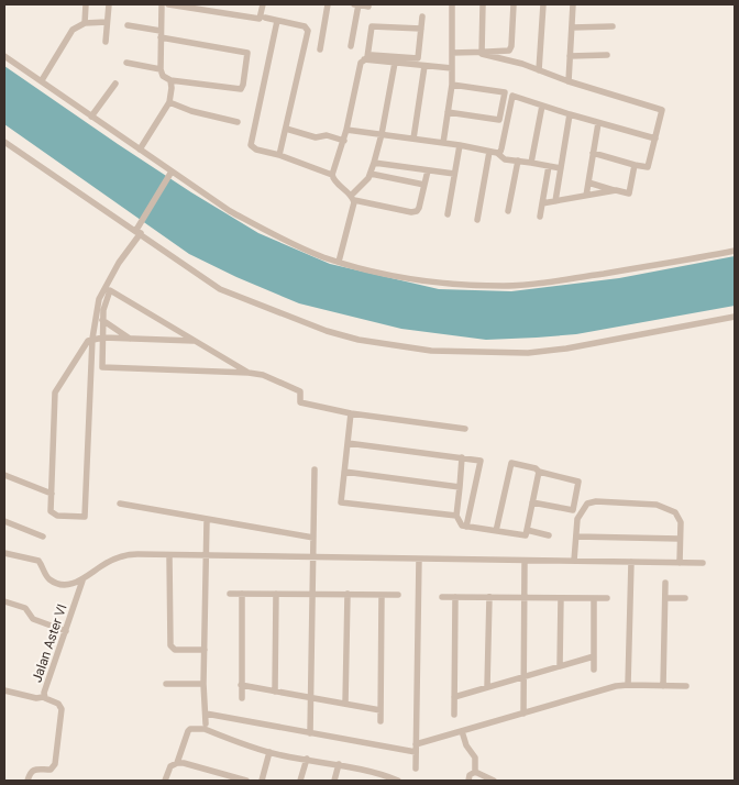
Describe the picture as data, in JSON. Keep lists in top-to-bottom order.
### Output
{
  "streets": {
    "street": ["Jalan Aster VI"]
  }
}
